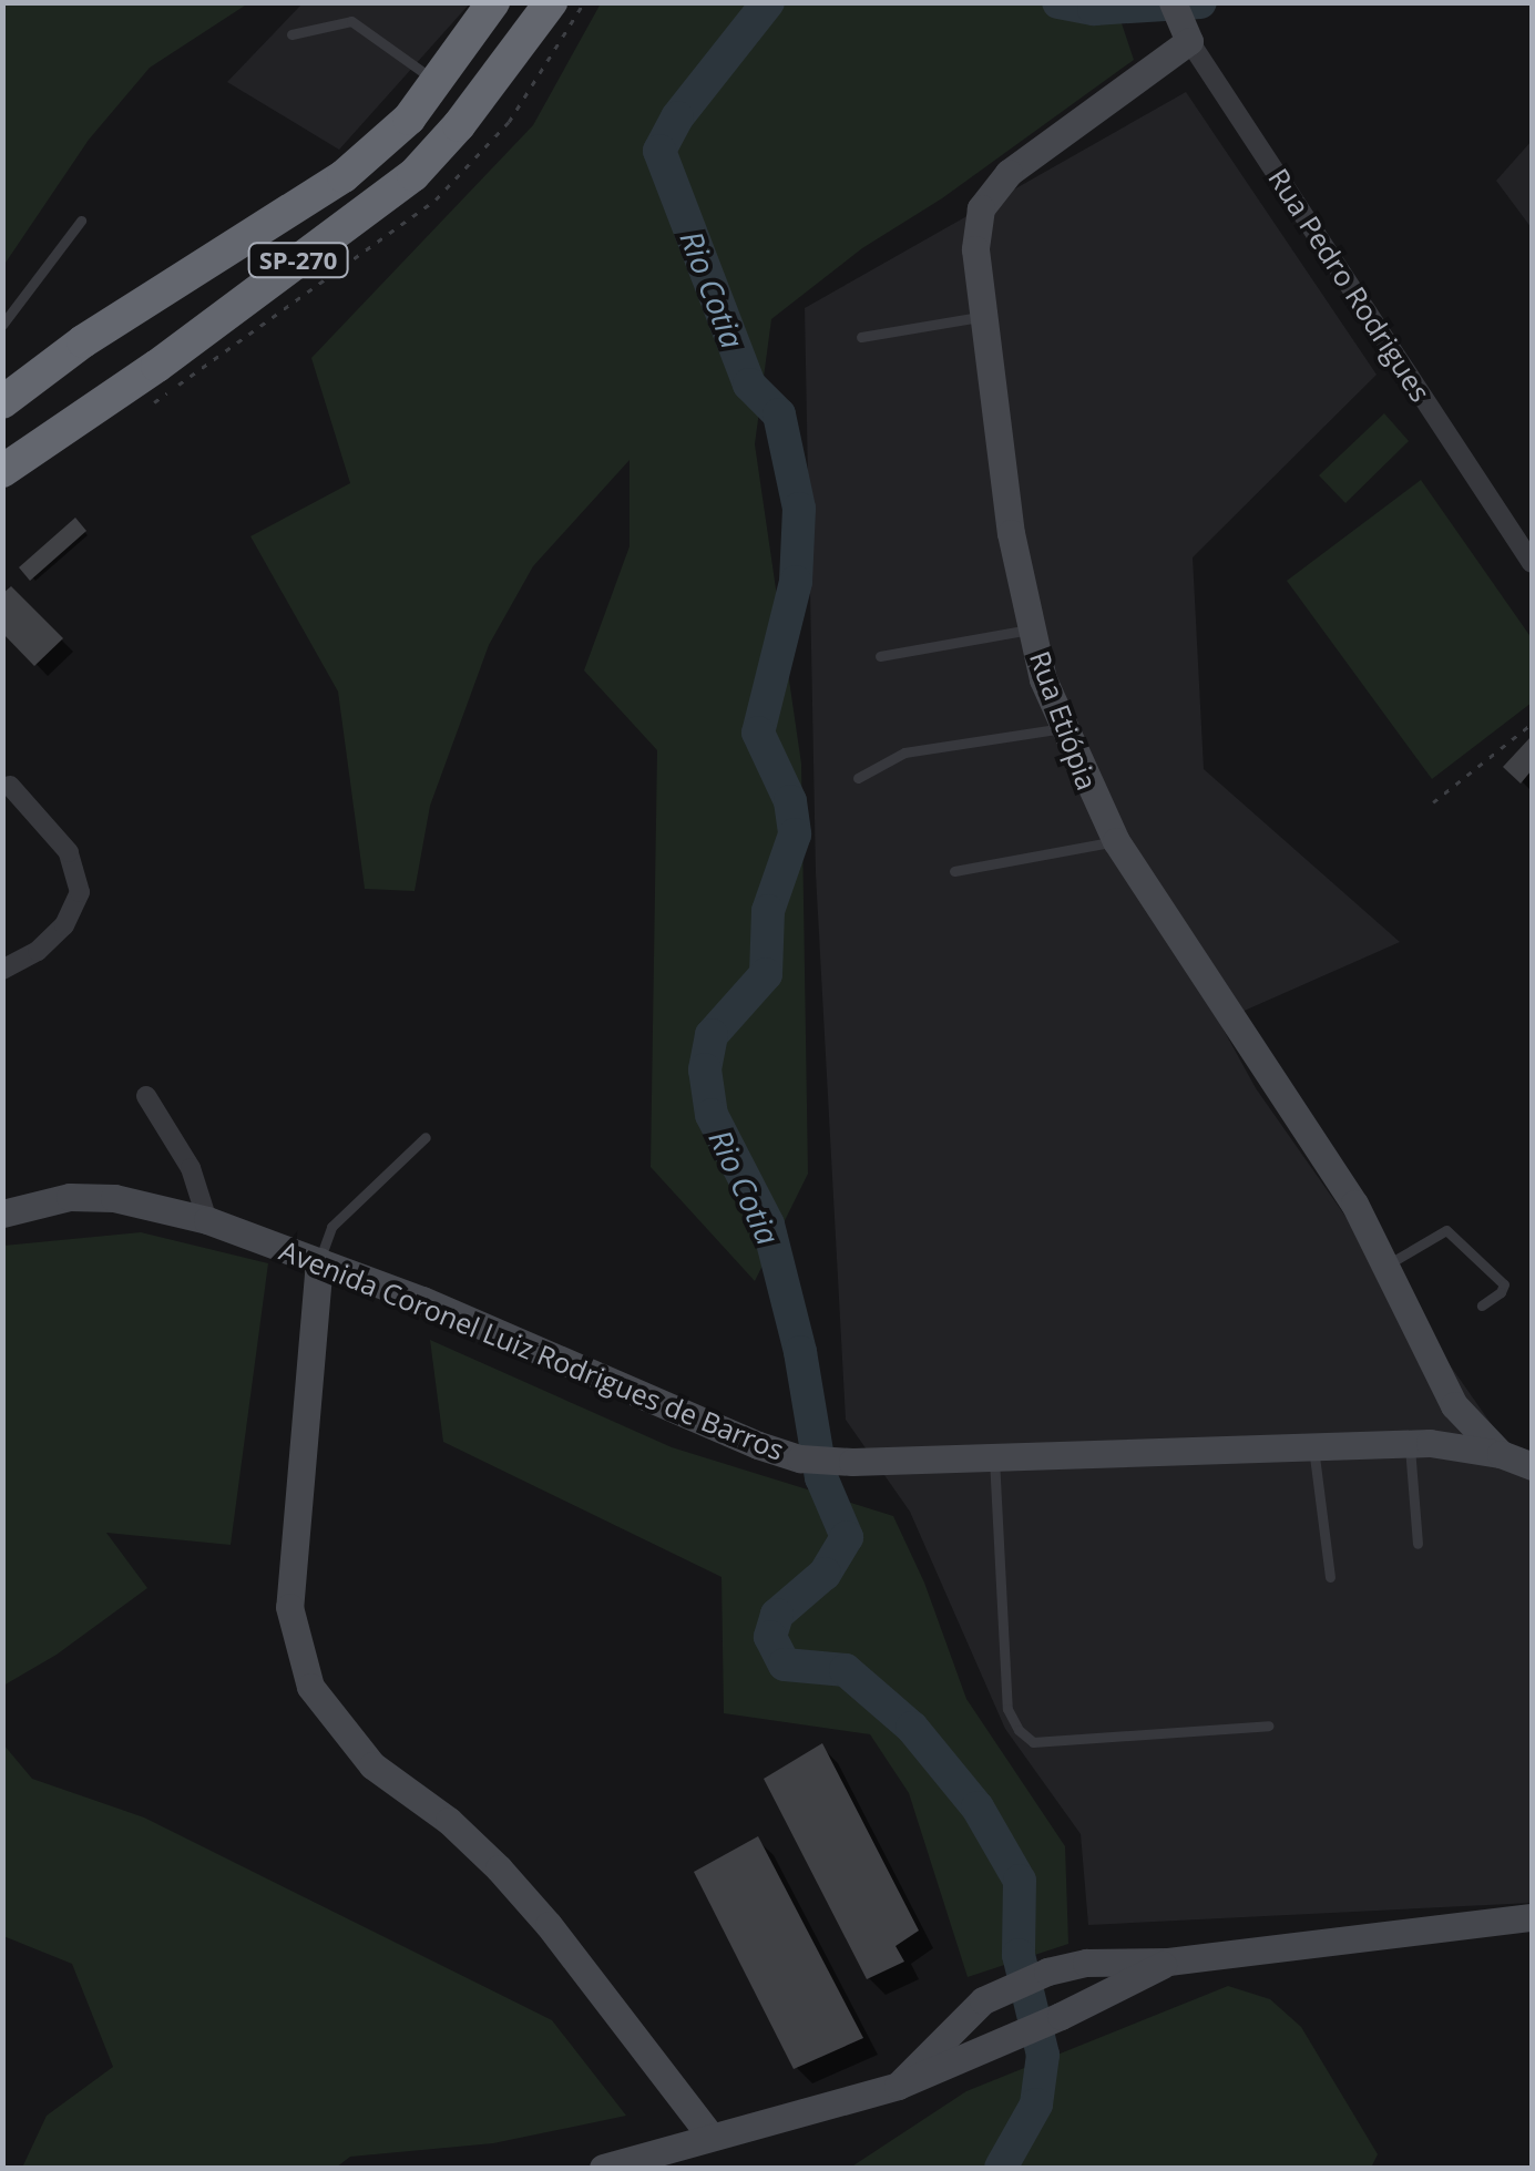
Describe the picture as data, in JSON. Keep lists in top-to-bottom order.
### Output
{
  "streets": {
    "highway": ["SP-270"],
    "street": ["Rua Pedro Rodrigues", "Rua Etiópia", "Avenida Coronel Luiz Rodrigues de Barros"]
  },
  "crossings": [
    ["Rua Pedro Rodrigues", "Rua Etiópia"],
    ["Rua Etiópia", "Avenida Coronel Luiz Rodrigues de Barros"]
  ],
  "water": ["Rio Cotia"]
}
